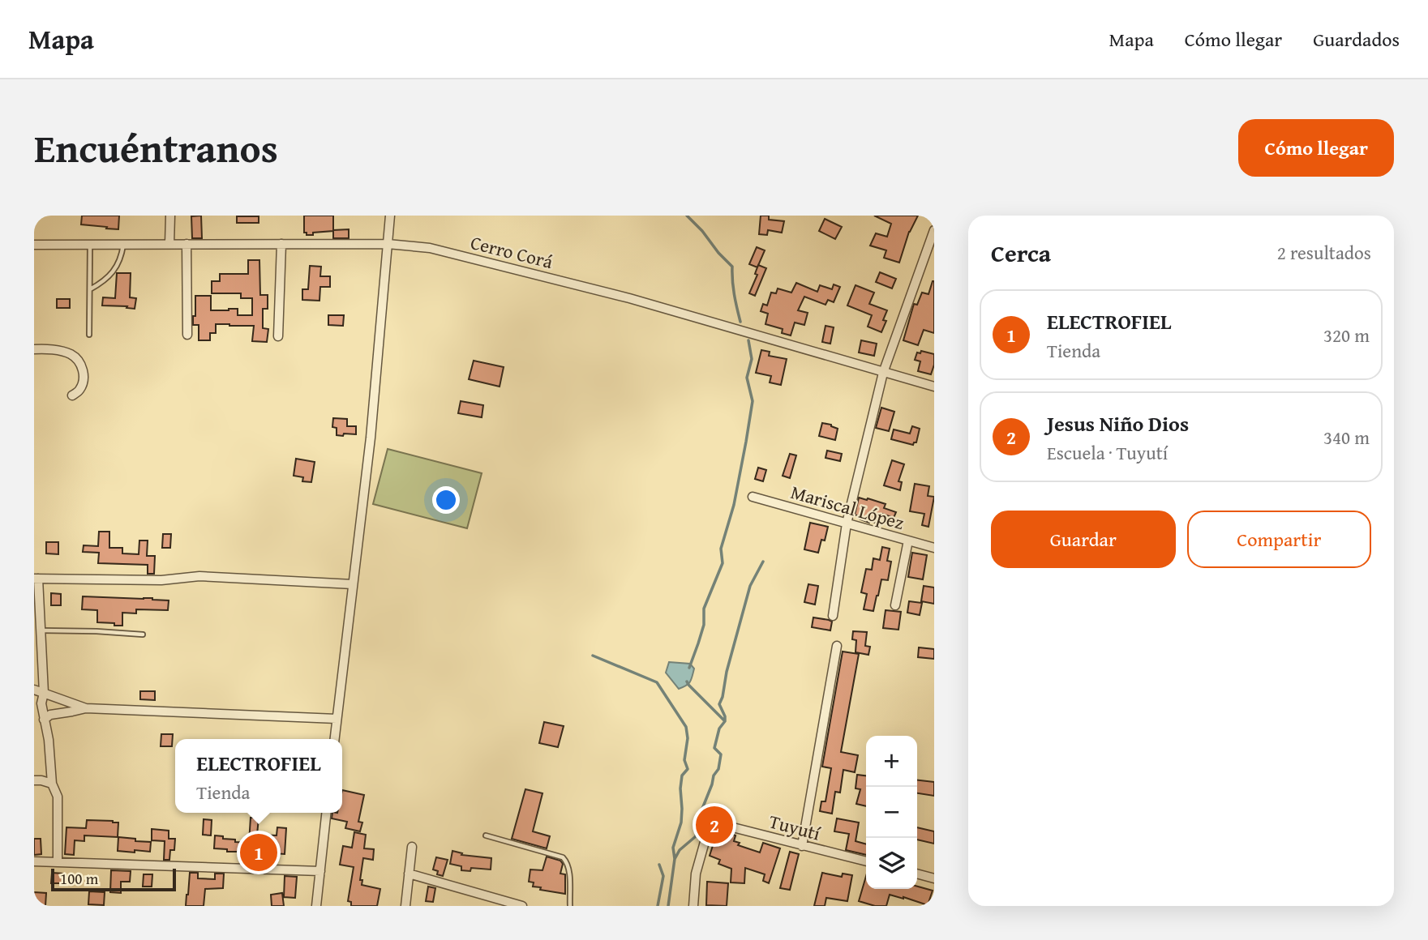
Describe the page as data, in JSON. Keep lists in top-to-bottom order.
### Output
{
  "streets": {
    "street": ["Cerro Corá", "Mariscal López", "Tuyutí"]
  },
  "scale_bar": "100 m",
  "page": {
    "header": "Mapa",
    "nav": ["Mapa", "Cómo llegar", "Guardados"],
    "title": "Encuéntranos",
    "buttons": [
      "Cómo llegar",
      ["Guardar", "Compartir"]
    ],
    "heading": ["Cerca", "2 resultados"],
    "list": [
      {
        "mark": "1",
        "name": "ELECTROFIEL",
        "note": "Tienda",
        "value": "320 m"
      },
      {
        "mark": "2",
        "name": "Jesus Niño Dios",
        "note": "Escuela · Tuyutí",
        "value": "340 m"
      }
    ],
    "map_buttons": ["+", "−"],
    "popup": ["ELECTROFIEL", "Tienda"],
    "pins": ["2", "1"],
    "scale": "100 m"
  }
}
